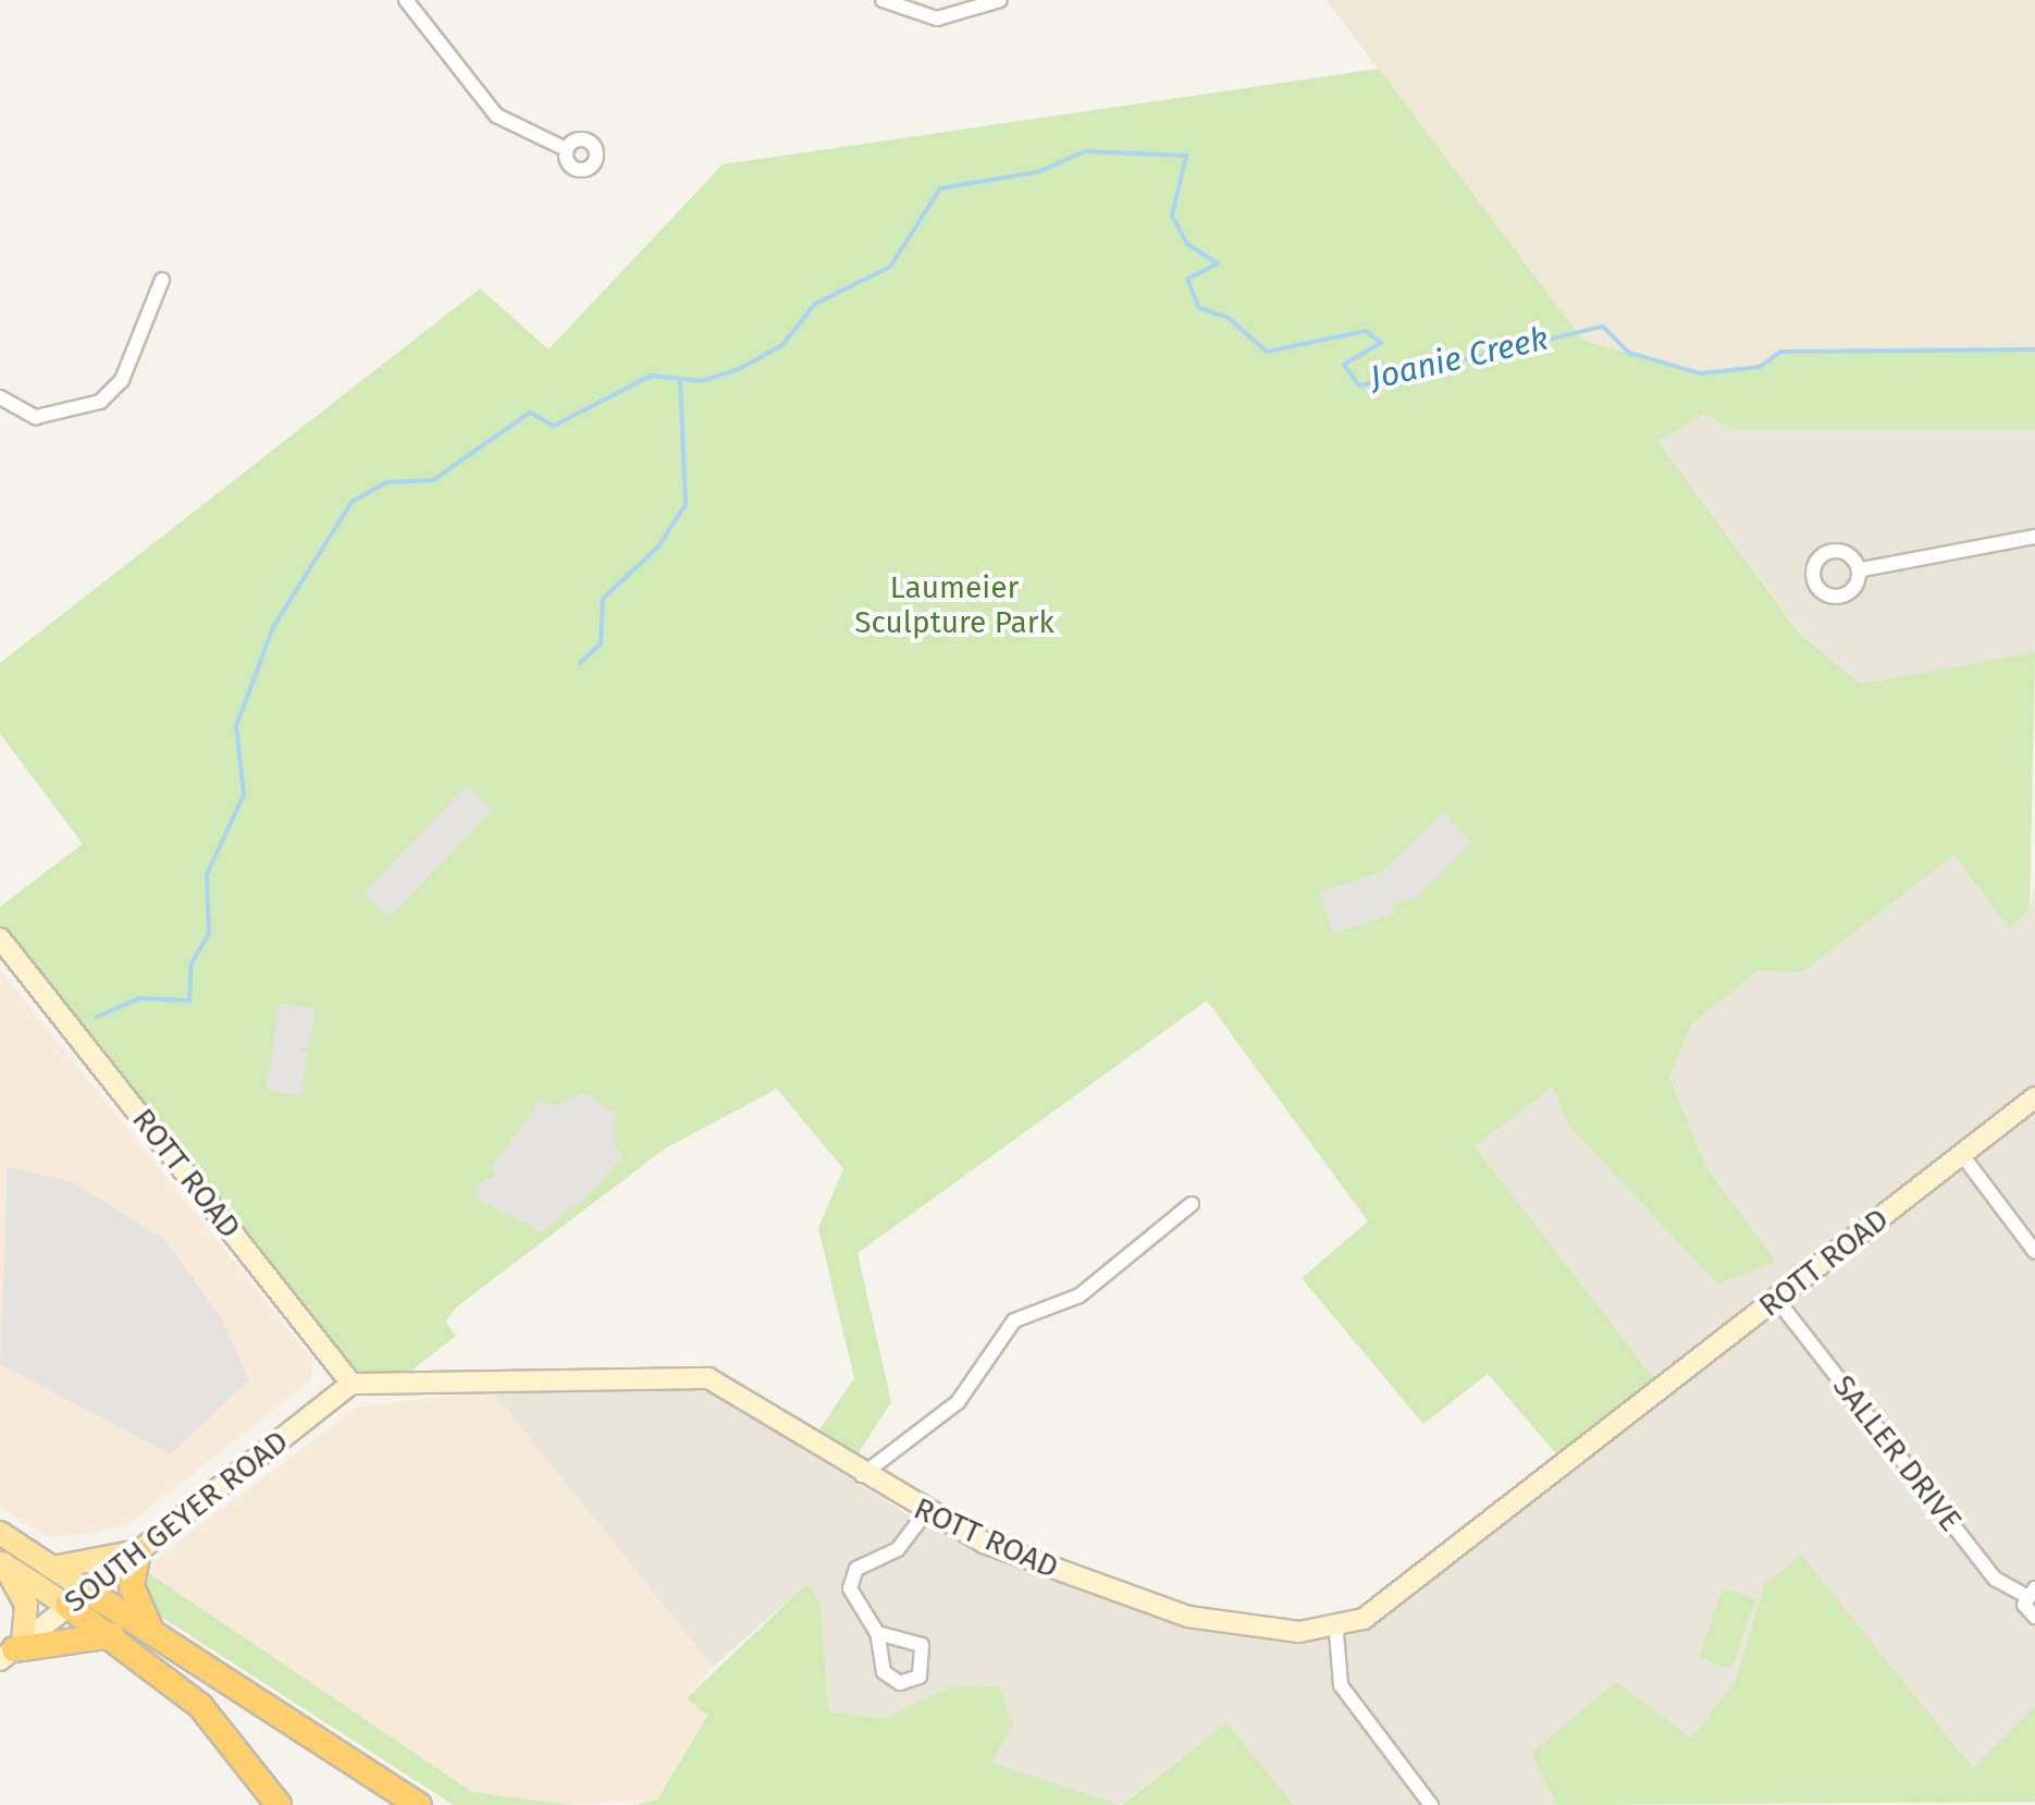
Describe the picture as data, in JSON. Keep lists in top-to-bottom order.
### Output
{
  "streets": {
    "street": ["ROTT ROAD", "SALLER DRIVE", "SOUTH GEYER ROAD"]
  },
  "crossings": [
    ["ROTT ROAD", "SALLER DRIVE"],
    ["ROTT ROAD", "SOUTH GEYER ROAD"]
  ],
  "water": ["Joanie Creek"],
  "parks": ["Laumeier Sculpture Park"]
}
